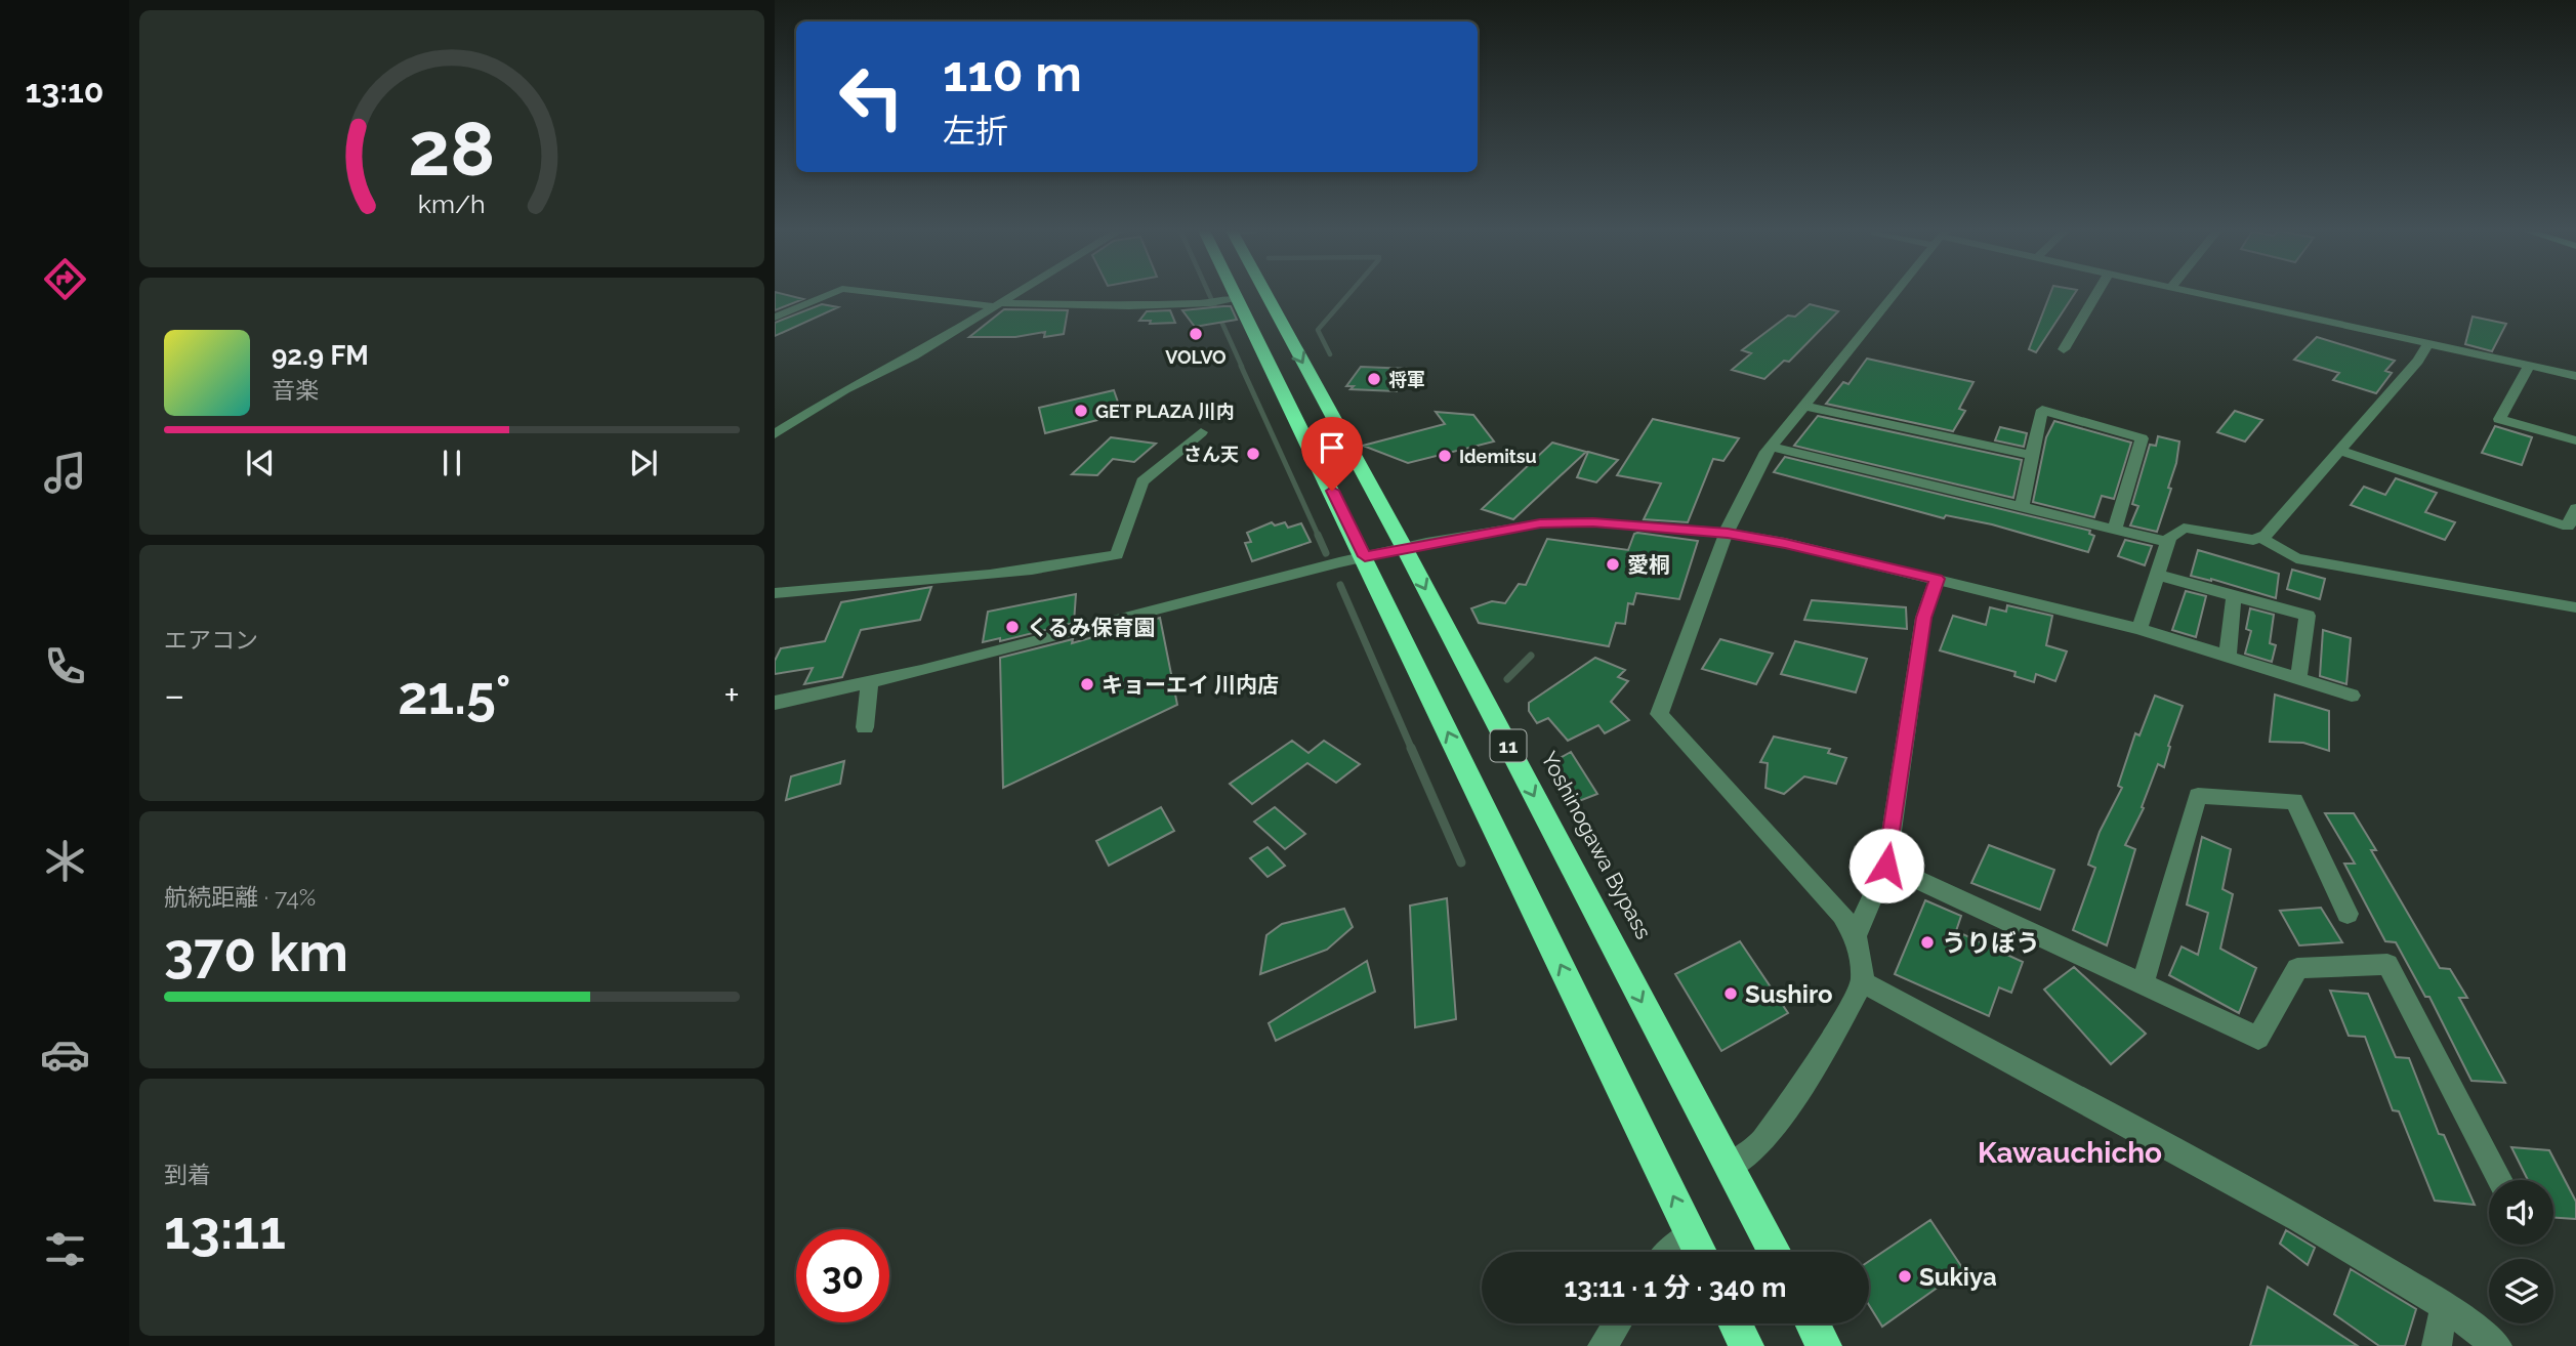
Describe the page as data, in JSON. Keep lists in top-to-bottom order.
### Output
{
  "streets": {
    "highway": ["11", "Yoshinogawa Bypass"]
  },
  "districts": ["Kawauchicho"],
  "places": [
    "VOLVO",
    "将軍",
    "GET PLAZA 川内",
    "さん天",
    "Idemitsu",
    "愛桐",
    "くるみ保育園",
    "キョーエイ 川内店",
    "うりぼう",
    "Sushiro",
    "Sukiya"
  ],
  "page": {
    "tabs": "13:10",
    "turn": ["110 m", "左折"],
    "song": ["92.9 FM", "音楽"],
    "tile": [
      "エアコン",
      ["航続距離 · 74%", "370 km"],
      ["到着", "13:11"]
    ],
    "heat": ["−", "21.5°", "+"],
    "limit": "30",
    "trip": "13:11 · 1 分 · 340 m",
    "gauge": ["28", "km/h"]
  }
}
